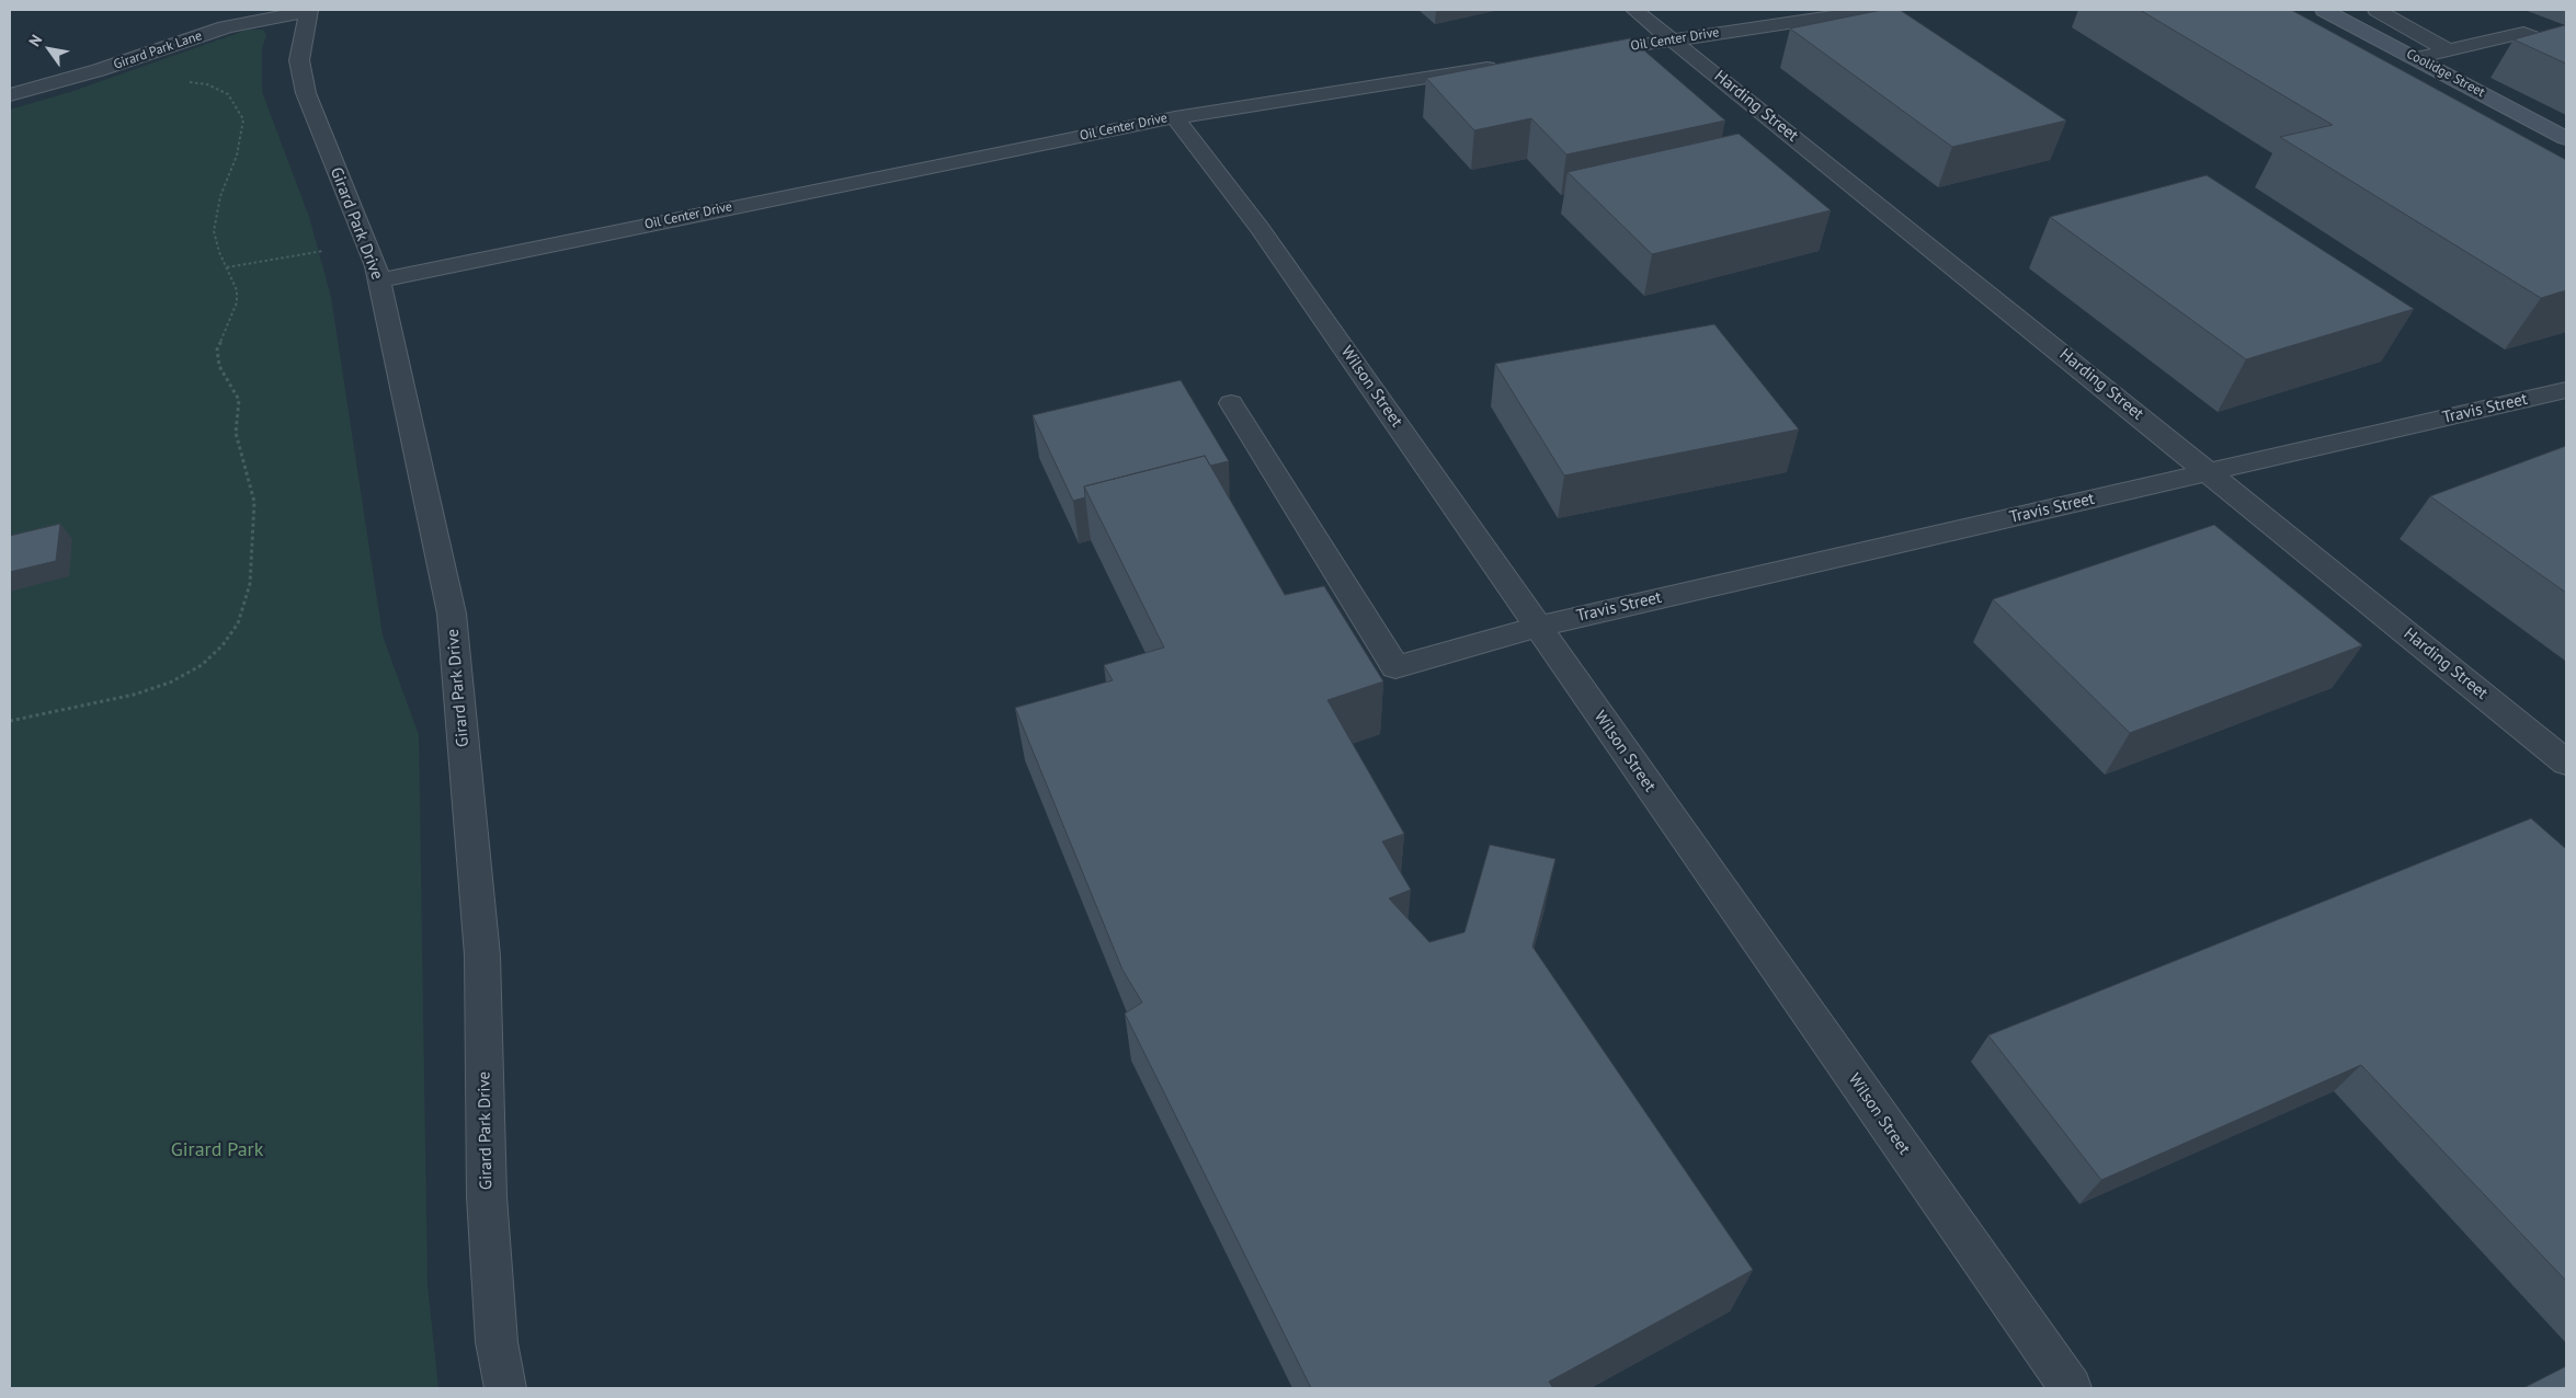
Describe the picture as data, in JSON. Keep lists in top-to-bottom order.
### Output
{
  "streets": {
    "street": [
      "Oil Center Drive",
      "Girard Park Lane",
      "Coolidge Street",
      "Harding Street",
      "Girard Park Drive",
      "Wilson Street",
      "Travis Street"
    ]
  },
  "crossings": [
    ["Oil Center Drive", "Harding Street"],
    ["Oil Center Drive", "Girard Park Drive"],
    ["Oil Center Drive", "Wilson Street"],
    ["Girard Park Lane", "Girard Park Drive"],
    ["Harding Street", "Travis Street"],
    ["Wilson Street", "Travis Street"]
  ],
  "parks": ["Girard Park"],
  "north": "top left"
}
